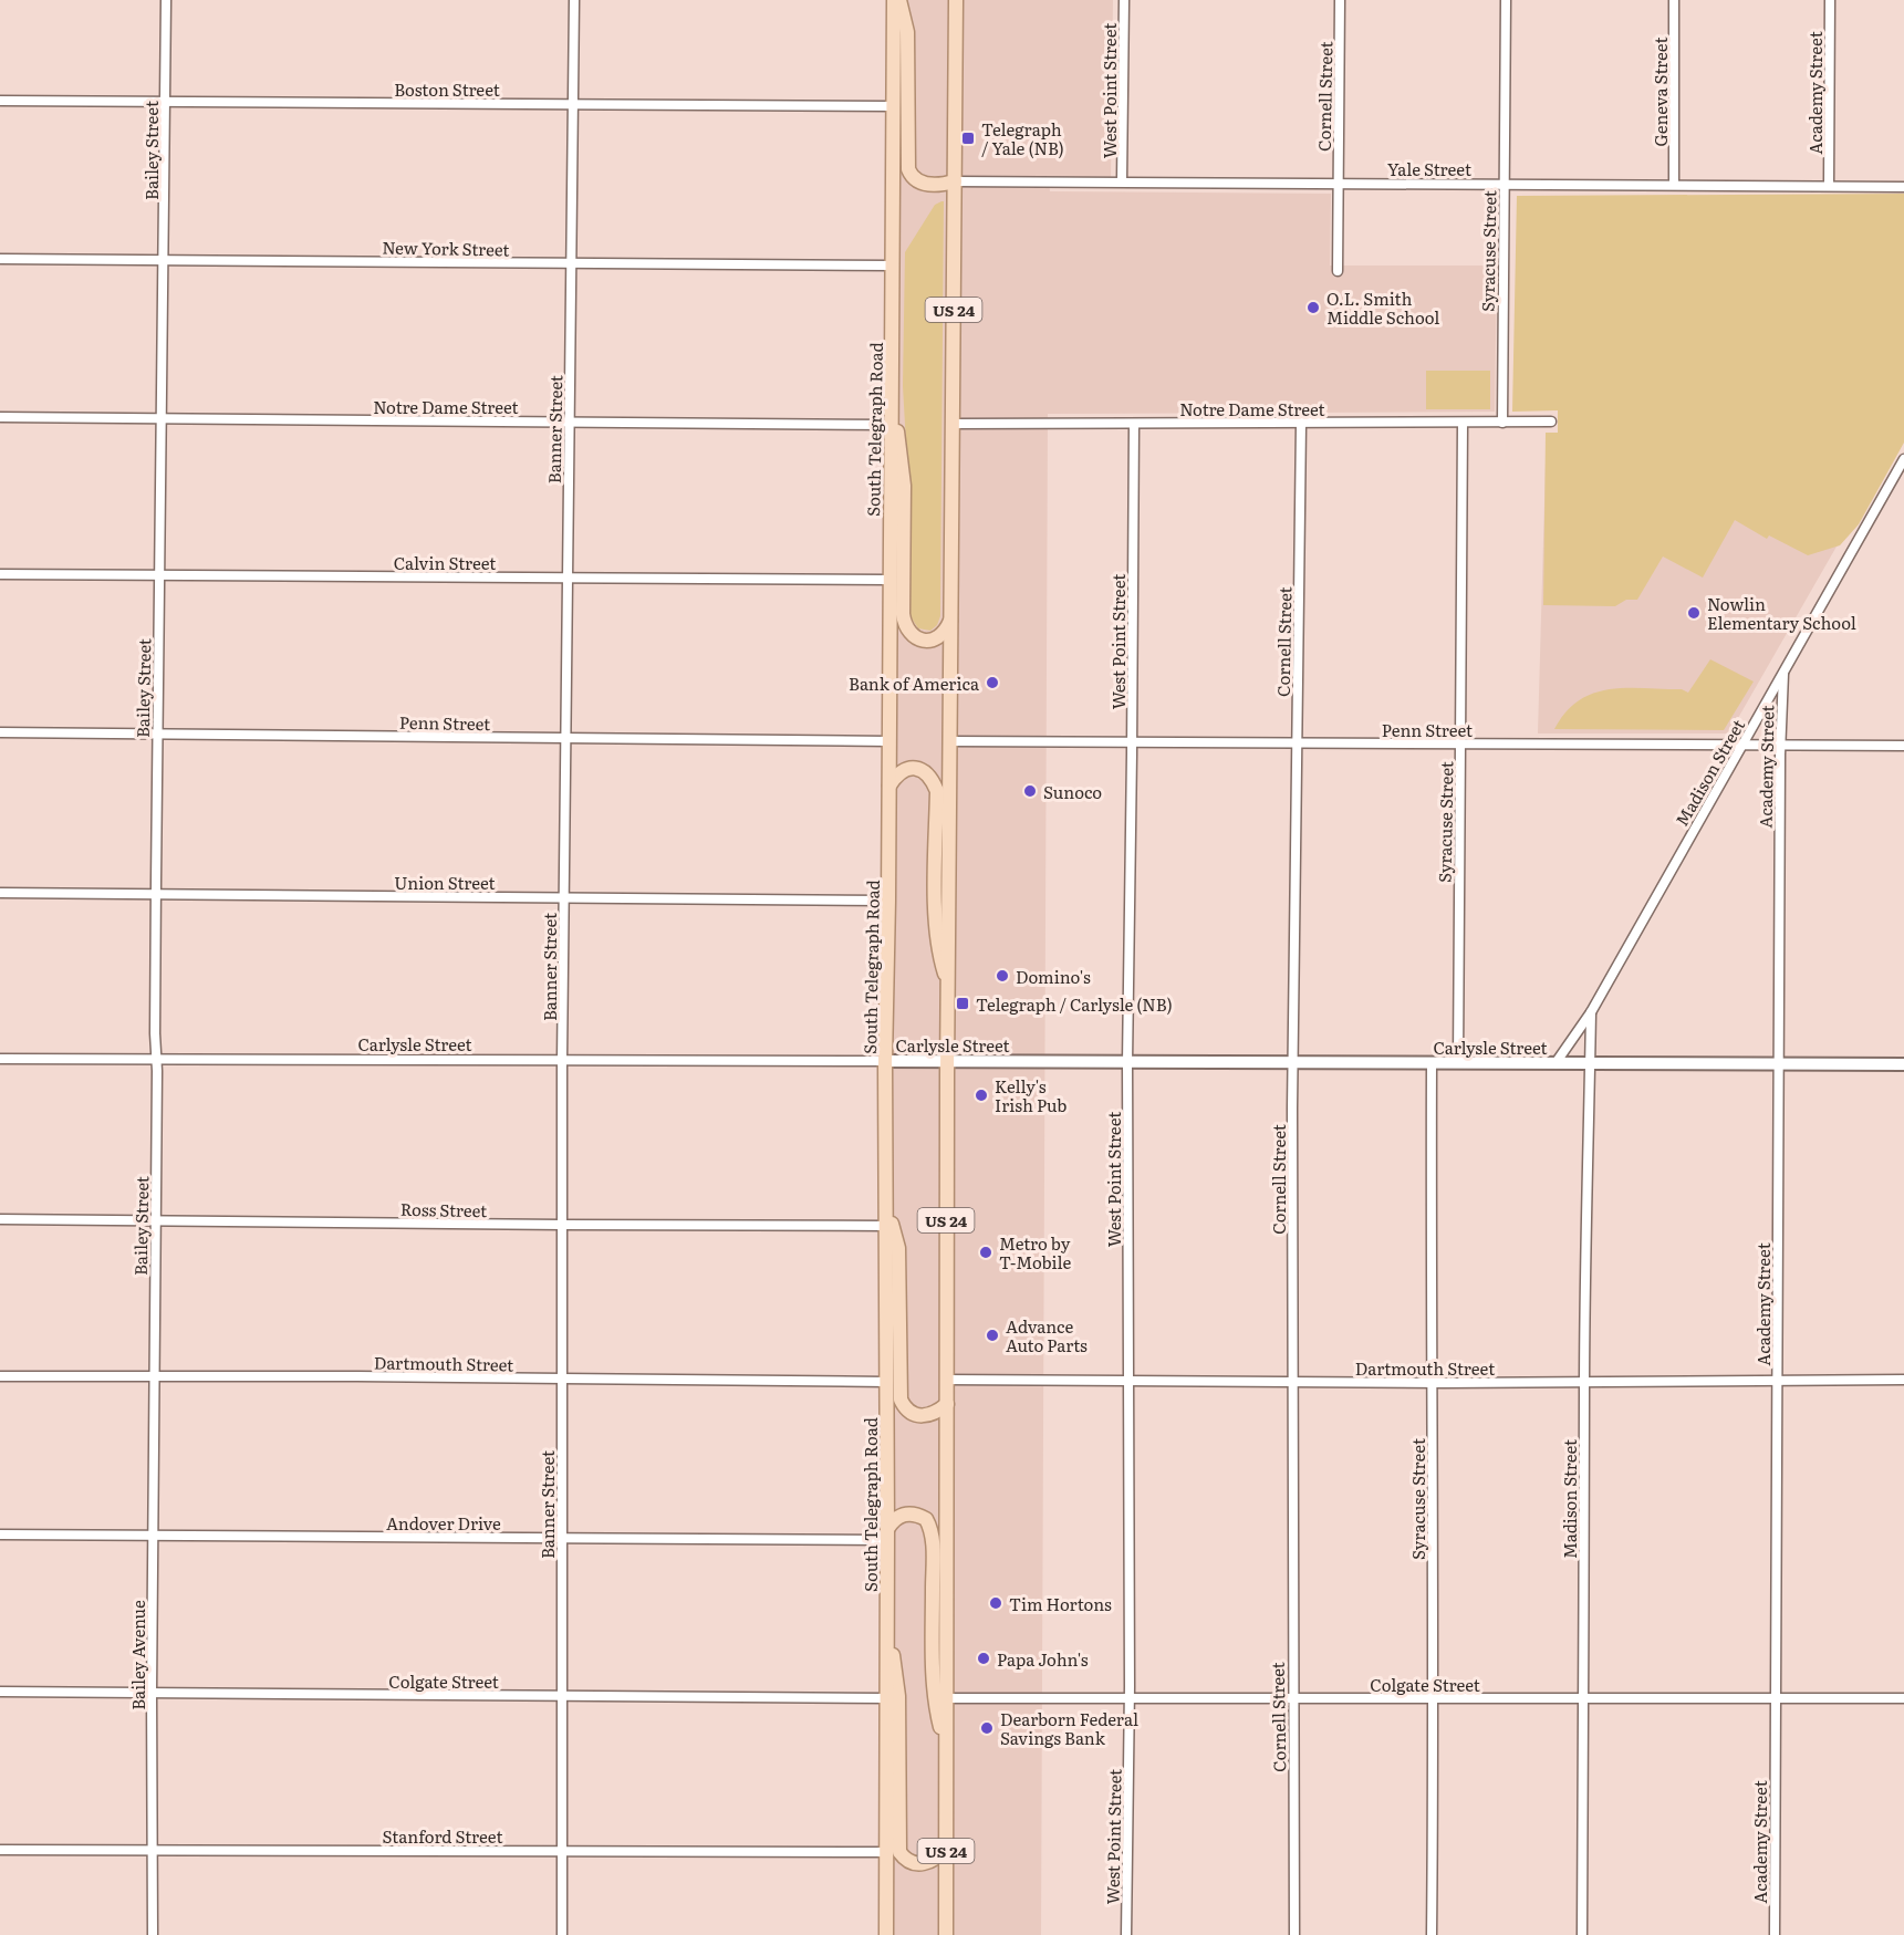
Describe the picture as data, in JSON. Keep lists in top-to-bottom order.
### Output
{
  "streets": {
    "main road": ["US 24", "South Telegraph Road"],
    "street": [
      "Boston Street",
      "West Point Street",
      "Geneva Street",
      "Academy Street",
      "Cornell Street",
      "Bailey Street",
      "Yale Street",
      "New York Street",
      "Syracuse Street",
      "Notre Dame Street",
      "Banner Street",
      "Calvin Street",
      "Penn Street",
      "Madison Street",
      "Union Street",
      "Carlysle Street",
      "Ross Street",
      "Dartmouth Street",
      "Andover Drive",
      "Bailey Avenue",
      "Colgate Street",
      "Stanford Street"
    ]
  },
  "crossings": [
    ["Boston Street", "Bailey Street"],
    ["Boston Street", "Banner Street"],
    ["Boston Street", "South Telegraph Road"],
    ["West Point Street", "Yale Street"],
    ["West Point Street", "Notre Dame Street"],
    ["West Point Street", "Penn Street"],
    ["West Point Street", "Carlysle Street"],
    ["West Point Street", "Dartmouth Street"],
    ["West Point Street", "Colgate Street"],
    ["Geneva Street", "Yale Street"],
    ["Academy Street", "Yale Street"],
    ["Academy Street", "Penn Street"],
    ["Academy Street", "Madison Street"],
    ["Academy Street", "Carlysle Street"],
    ["Academy Street", "Dartmouth Street"],
    ["Academy Street", "Colgate Street"],
    ["Cornell Street", "Yale Street"],
    ["Cornell Street", "Notre Dame Street"],
    ["Cornell Street", "Penn Street"],
    ["Cornell Street", "Carlysle Street"],
    ["Cornell Street", "Dartmouth Street"],
    ["Cornell Street", "Colgate Street"],
    ["Bailey Street", "New York Street"],
    ["Bailey Street", "Notre Dame Street"],
    ["Bailey Street", "Calvin Street"],
    ["Bailey Street", "Penn Street"],
    ["Bailey Street", "Union Street"],
    ["Bailey Street", "Carlysle Street"],
    ["Bailey Street", "Ross Street"],
    ["Bailey Street", "Dartmouth Street"],
    ["Bailey Street", "Bailey Avenue"],
    ["Yale Street", "Syracuse Street"],
    ["Yale Street", "US 24"],
    ["New York Street", "Banner Street"],
    ["New York Street", "South Telegraph Road"],
    ["Syracuse Street", "Notre Dame Street"],
    ["Syracuse Street", "Penn Street"],
    ["Syracuse Street", "Carlysle Street"],
    ["Syracuse Street", "Dartmouth Street"],
    ["Syracuse Street", "Colgate Street"],
    ["US 24", "Notre Dame Street"],
    ["US 24", "Penn Street"],
    ["US 24", "Carlysle Street"],
    ["US 24", "Dartmouth Street"],
    ["US 24", "Colgate Street"],
    ["Notre Dame Street", "Banner Street"],
    ["Notre Dame Street", "South Telegraph Road"],
    ["Banner Street", "Calvin Street"],
    ["Banner Street", "Penn Street"],
    ["Banner Street", "Union Street"],
    ["Banner Street", "Carlysle Street"],
    ["Banner Street", "Ross Street"],
    ["Banner Street", "Dartmouth Street"],
    ["Banner Street", "Andover Drive"],
    ["Banner Street", "Colgate Street"],
    ["Banner Street", "Stanford Street"],
    ["South Telegraph Road", "Calvin Street"],
    ["South Telegraph Road", "Penn Street"],
    ["South Telegraph Road", "Union Street"],
    ["South Telegraph Road", "Carlysle Street"],
    ["South Telegraph Road", "Ross Street"],
    ["South Telegraph Road", "Dartmouth Street"],
    ["South Telegraph Road", "Andover Drive"],
    ["South Telegraph Road", "Colgate Street"],
    ["South Telegraph Road", "Stanford Street"],
    ["Penn Street", "Madison Street"],
    ["Madison Street", "Carlysle Street"],
    ["Madison Street", "Dartmouth Street"],
    ["Madison Street", "Colgate Street"],
    ["Dartmouth Street", "Bailey Avenue"],
    ["Andover Drive", "Bailey Avenue"],
    ["Bailey Avenue", "Colgate Street"],
    ["Bailey Avenue", "Stanford Street"]
  ],
  "places": {
    "transit": ["Telegraph / Yale (NB)", "Telegraph / Carlysle (NB)"],
    "other": [
      "O.L. Smith Middle School",
      "Nowlin Elementary School",
      "Bank of America",
      "Sunoco",
      "Domino's",
      "Kelly's Irish Pub",
      "Metro by T-Mobile",
      "Advance Auto Parts",
      "Tim Hortons",
      "Papa John's",
      "Dearborn Federal Savings Bank"
    ]
  }
}
